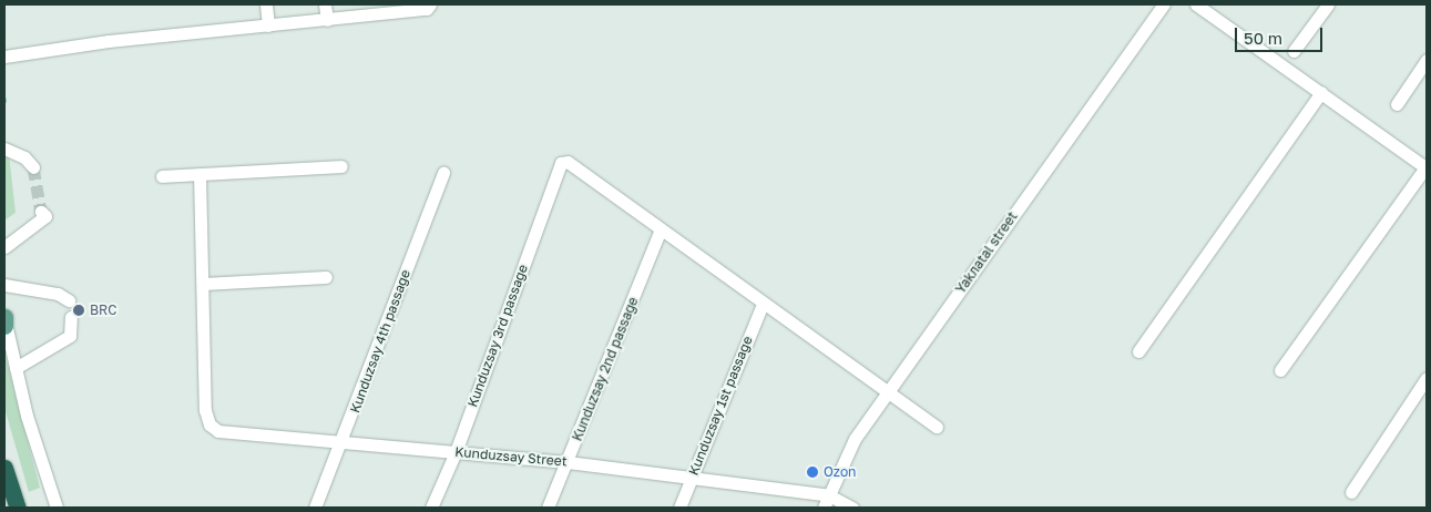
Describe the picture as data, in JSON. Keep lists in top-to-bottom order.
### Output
{
  "streets": {
    "street": [
      "Yakлatal street",
      "Kunduzsay 3rd passage",
      "Kunduzsay 4th passage",
      "Kunduzsay 2nd passage",
      "Kunduzsay 1st passage",
      "Kunduzsay Street"
    ]
  },
  "crossings": [
    ["Yakлatal street", "Kunduzsay Street"],
    ["Kunduzsay 3rd passage", "Kunduzsay 2nd passage"],
    ["Kunduzsay 3rd passage", "Kunduzsay Street"],
    ["Kunduzsay 4th passage", "Kunduzsay Street"],
    ["Kunduzsay 2nd passage", "Kunduzsay Street"],
    ["Kunduzsay 1st passage", "Kunduzsay Street"]
  ],
  "places": ["BRC", "Ozon"],
  "scale_bar": "50 m"
}
